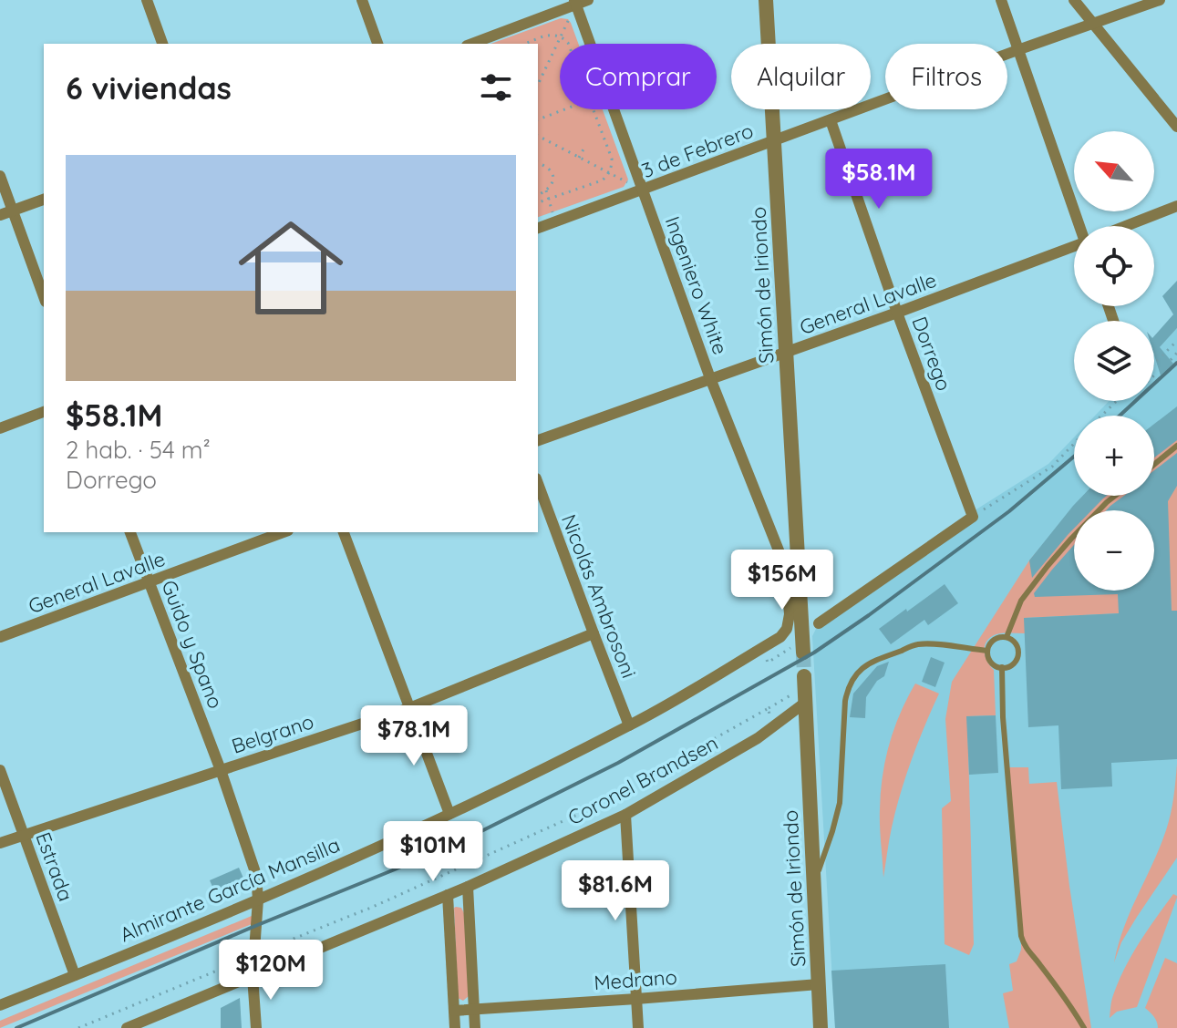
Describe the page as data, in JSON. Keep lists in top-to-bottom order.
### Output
{
  "streets": {
    "street": [
      "3 de Febrero",
      "Ingeniero White",
      "Simón de Iriondo",
      "General Lavalle",
      "Dorrego",
      "Nicolás Ambrosoni",
      "Guido y Spano",
      "Belgrano",
      "Coronel Brandsen",
      "Estrada",
      "Almirante García Mansilla",
      "Medrano"
    ]
  },
  "crossings": [
    ["3 de Febrero", "Ingeniero White"],
    ["3 de Febrero", "Simón de Iriondo"],
    ["3 de Febrero", "Dorrego"],
    ["Ingeniero White", "Simón de Iriondo"],
    ["Ingeniero White", "General Lavalle"],
    ["Simón de Iriondo", "General Lavalle"],
    ["Simón de Iriondo", "Coronel Brandsen"],
    ["Simón de Iriondo", "Almirante García Mansilla"],
    ["Simón de Iriondo", "Medrano"],
    ["General Lavalle", "Dorrego"],
    ["General Lavalle", "Guido y Spano"],
    ["Nicolás Ambrosoni", "Belgrano"],
    ["Nicolás Ambrosoni", "Almirante García Mansilla"],
    ["Guido y Spano", "Belgrano"],
    ["Guido y Spano", "Coronel Brandsen"],
    ["Guido y Spano", "Almirante García Mansilla"],
    ["Belgrano", "Estrada"],
    ["Estrada", "Almirante García Mansilla"]
  ],
  "north": "top left",
  "page": {
    "chip": ["Comprar", "Alquilar", "Filtros"],
    "heading": "6 viviendas",
    "map_buttons": ["+", "−"],
    "list": [
      {
        "name": "$58.1M",
        "note": "2 hab. · 54 m² · Dorrego"
      }
    ],
    "price": [
      "$58.1M",
      "$156M",
      "$78.1M",
      "$101M",
      "$81.6M",
      "$120M"
    ]
  }
}
